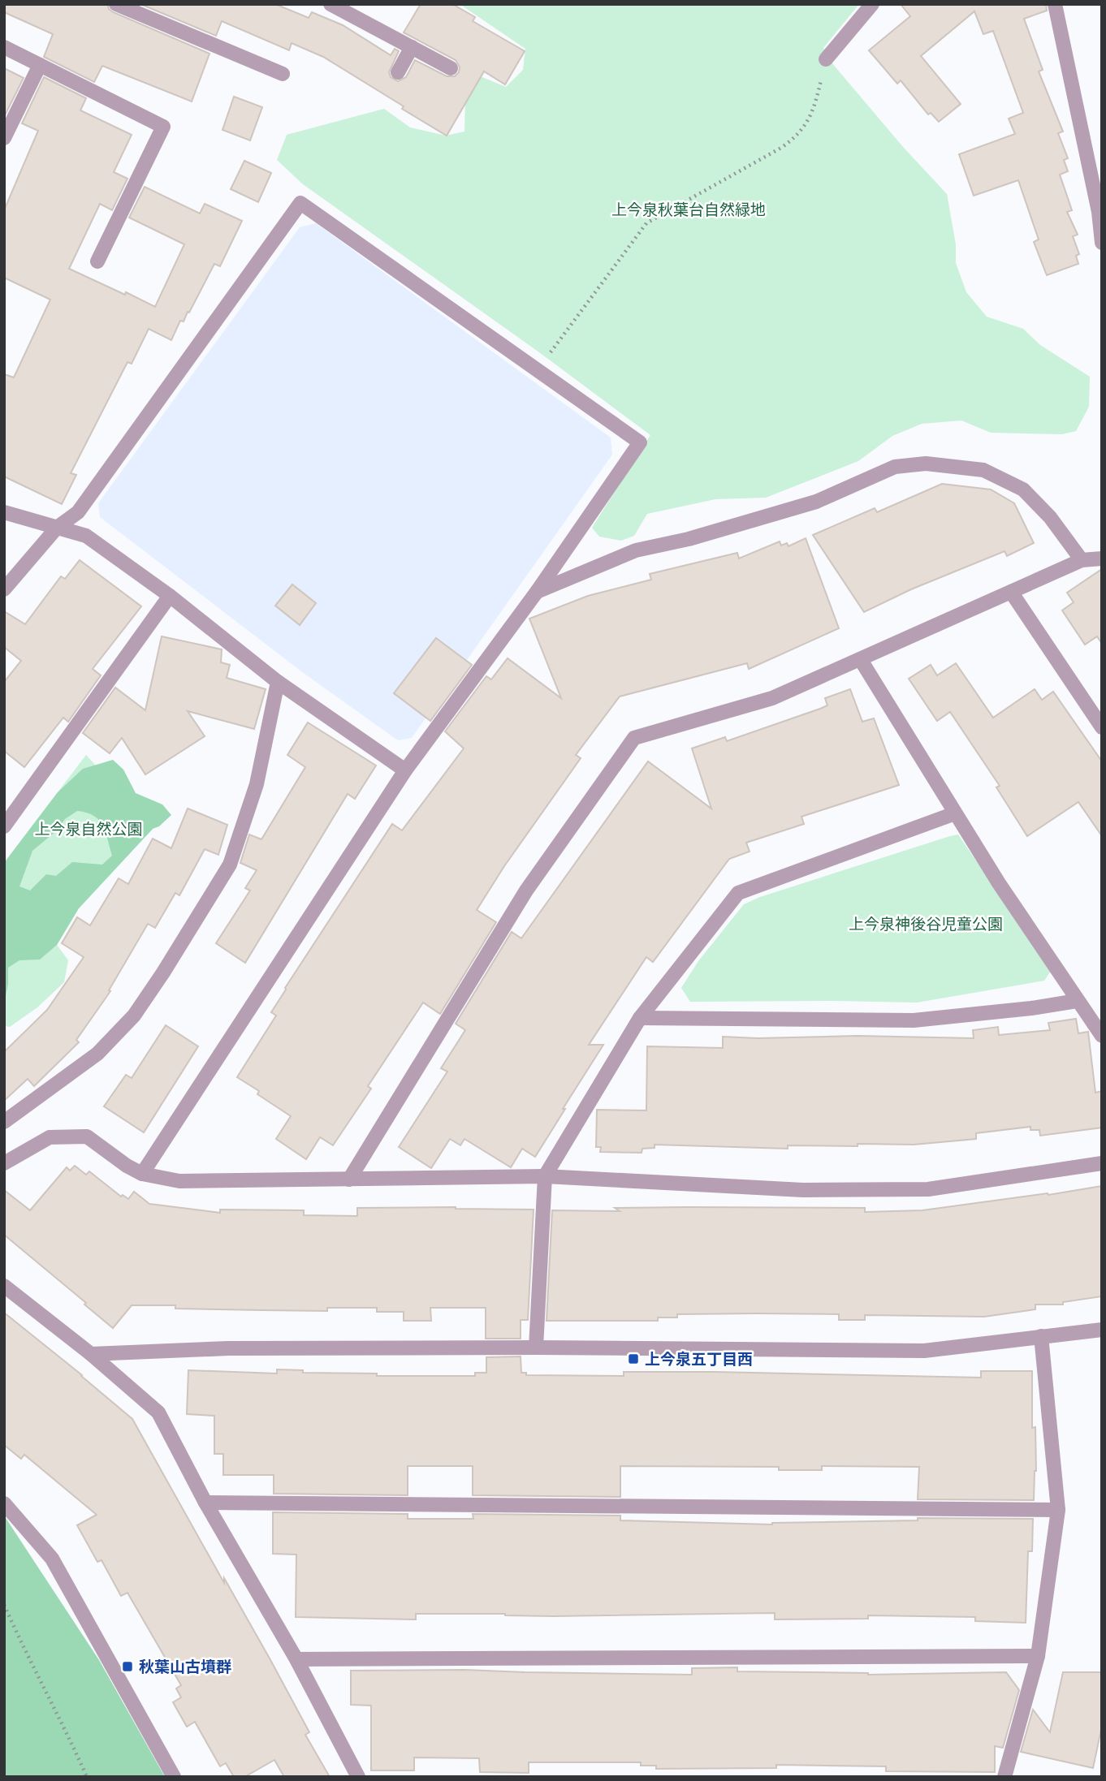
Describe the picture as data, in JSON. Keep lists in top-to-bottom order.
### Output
{
  "parks": ["上今泉秋葉台自然緑地", "上今泉自然公園", "上今泉神後谷児童公園"],
  "places": {
    "transit": ["上今泉五丁目西", "秋葉山古墳群"]
  }
}
